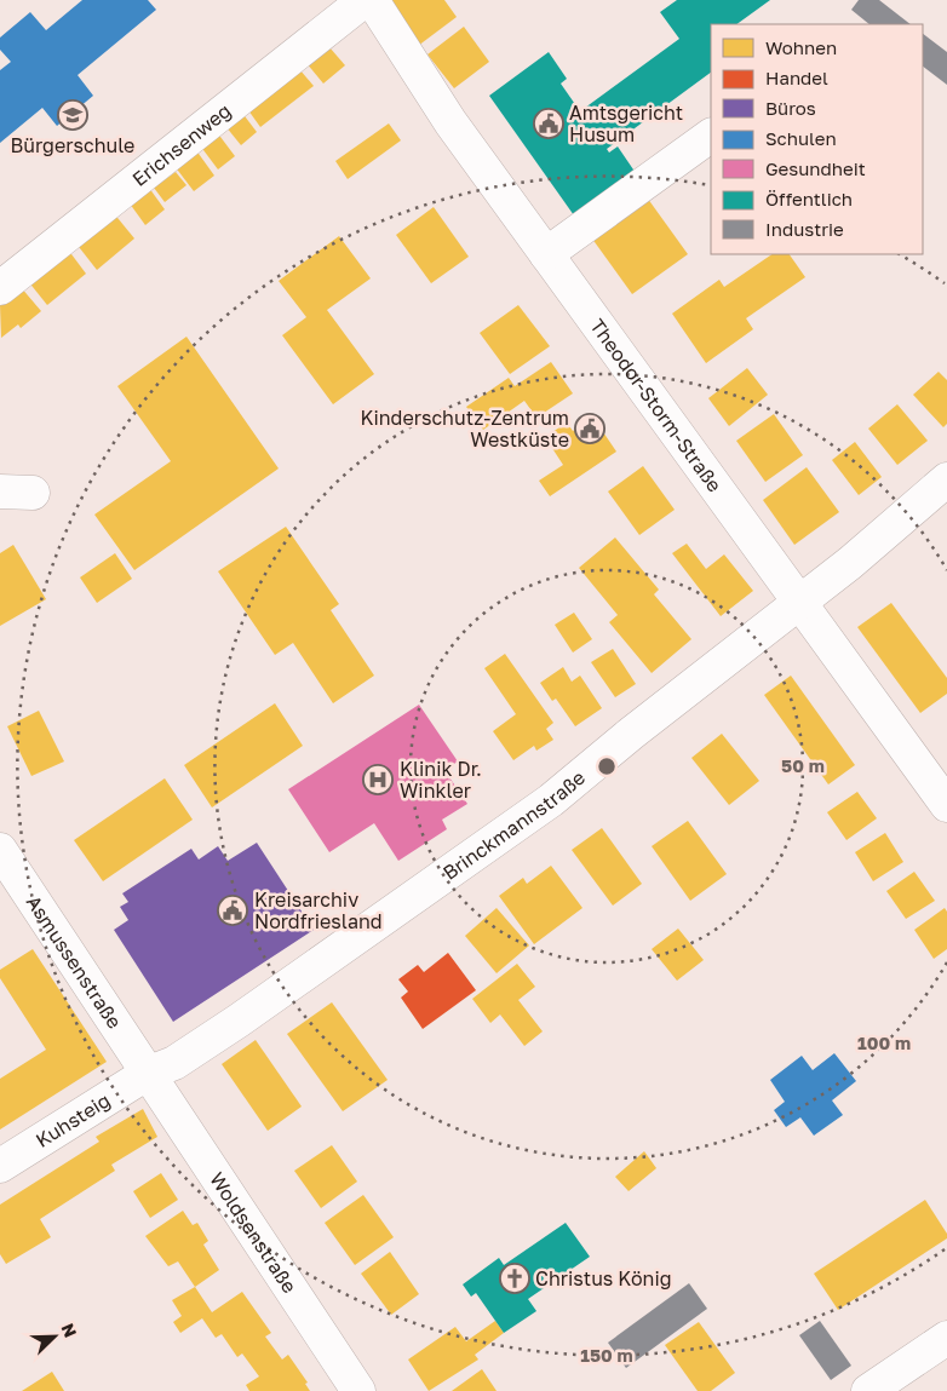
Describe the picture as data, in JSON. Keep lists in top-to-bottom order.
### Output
{
  "streets": {
    "street": [
      "Erichsenweg",
      "Theodor-Storm-Straße",
      "Brinckmannstraße",
      "Asmussenstraße",
      "Kuhsteig",
      "Woldsenstraße"
    ]
  },
  "crossings": [
    ["Theodor-Storm-Straße", "Brinckmannstraße"],
    ["Brinckmannstraße", "Asmussenstraße"],
    ["Brinckmannstraße", "Kuhsteig"],
    ["Brinckmannstraße", "Woldsenstraße"],
    ["Asmussenstraße", "Kuhsteig"],
    ["Asmussenstraße", "Woldsenstraße"],
    ["Kuhsteig", "Woldsenstraße"]
  ],
  "places": {
    "school or university": ["Bürgerschule"],
    "public building": ["Amtsgericht Husum", "Kinderschutz-Zentrum Westküste", "Kreisarchiv Nordfriesland"],
    "hospital": ["Klinik Dr. Winkler"],
    "church": ["Christus König"]
  },
  "legend": [
    "Wohnen",
    "Handel",
    "Büros",
    "Schulen",
    "Gesundheit",
    "Öffentlich",
    "Industrie"
  ],
  "north": "top right",
  "rings": ["50 m", "100 m", "150 m"]
}
